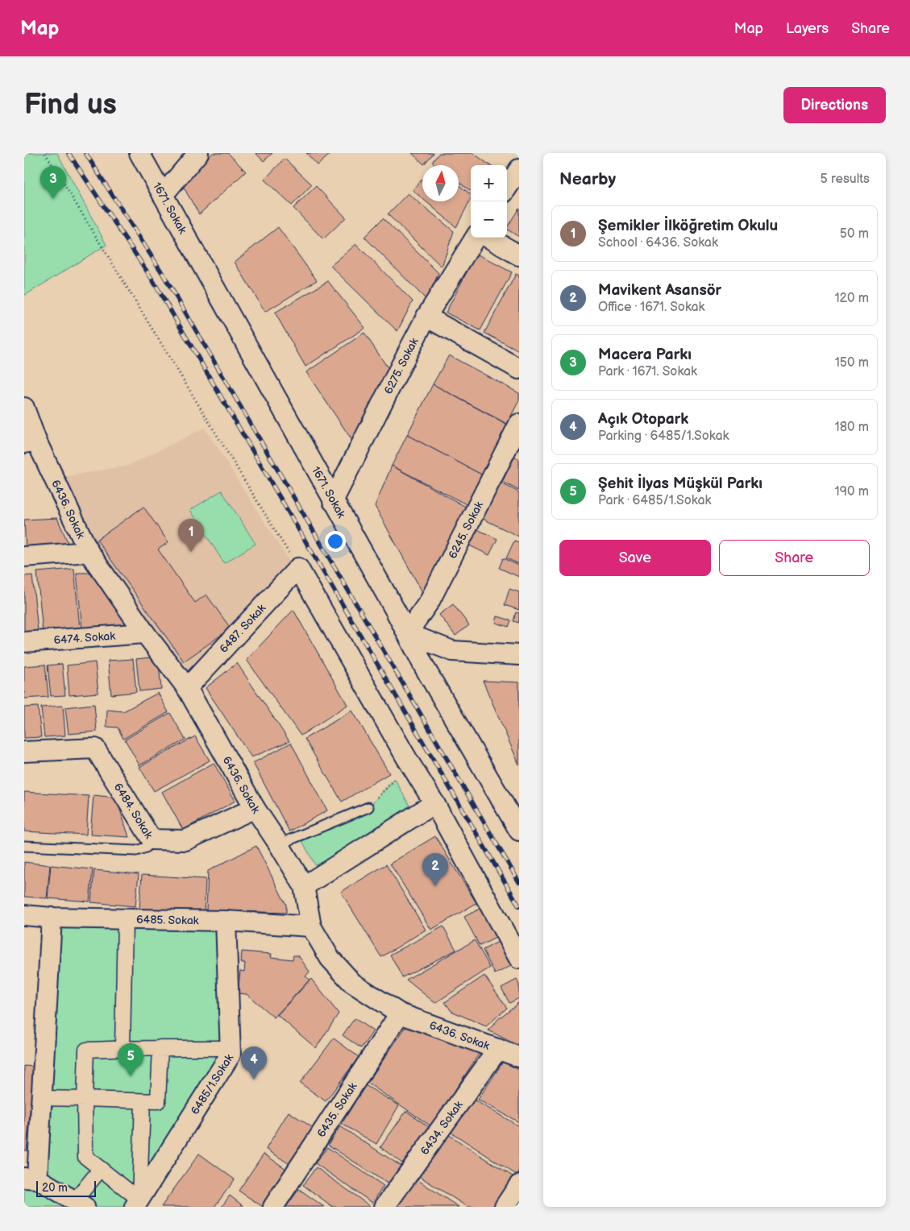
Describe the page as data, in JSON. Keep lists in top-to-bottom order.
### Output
{
  "streets": {
    "street": [
      "1671. Sokak",
      "6275. Sokak",
      "6436. Sokak",
      "6245. Sokak",
      "6487. Sokak",
      "6474. Sokak",
      "6484. Sokak",
      "6485. Sokak",
      "6485/1.Sokak",
      "6435. Sokak",
      "6434. Sokak"
    ]
  },
  "crossings": [
    ["1671. Sokak", "6275. Sokak"],
    ["1671. Sokak", "6245. Sokak"],
    ["6436. Sokak", "6487. Sokak"],
    ["6436. Sokak", "6474. Sokak"],
    ["6436. Sokak", "6484. Sokak"],
    ["6436. Sokak", "6485. Sokak"],
    ["6436. Sokak", "6435. Sokak"],
    ["6436. Sokak", "6434. Sokak"],
    ["6485. Sokak", "6485/1.Sokak"]
  ],
  "scale_bar": "20 m",
  "north": "top",
  "page": {
    "header": "Map",
    "nav": ["Map", "Layers", "Share"],
    "buttons": [
      "Directions",
      ["Save", "Share"]
    ],
    "title": "Find us",
    "heading": ["Nearby", "5 results"],
    "map_buttons": ["+", "−"],
    "pins": [
      "3",
      "1",
      "2",
      "5",
      "4"
    ],
    "list": [
      {
        "mark": "1",
        "name": "Şemikler İlköğretim Okulu",
        "note": "School · 6436. Sokak",
        "value": "50 m"
      },
      {
        "mark": "2",
        "name": "Mavikent Asansör",
        "note": "Office · 1671. Sokak",
        "value": "120 m"
      },
      {
        "mark": "3",
        "name": "Macera Parkı",
        "note": "Park · 1671. Sokak",
        "value": "150 m"
      },
      {
        "mark": "4",
        "name": "Açık Otopark",
        "note": "Parking · 6485/1.Sokak",
        "value": "180 m"
      },
      {
        "mark": "5",
        "name": "Şehit İlyas Müşkül Parkı",
        "note": "Park · 6485/1.Sokak",
        "value": "190 m"
      }
    ],
    "scale": "20 m"
  }
}
